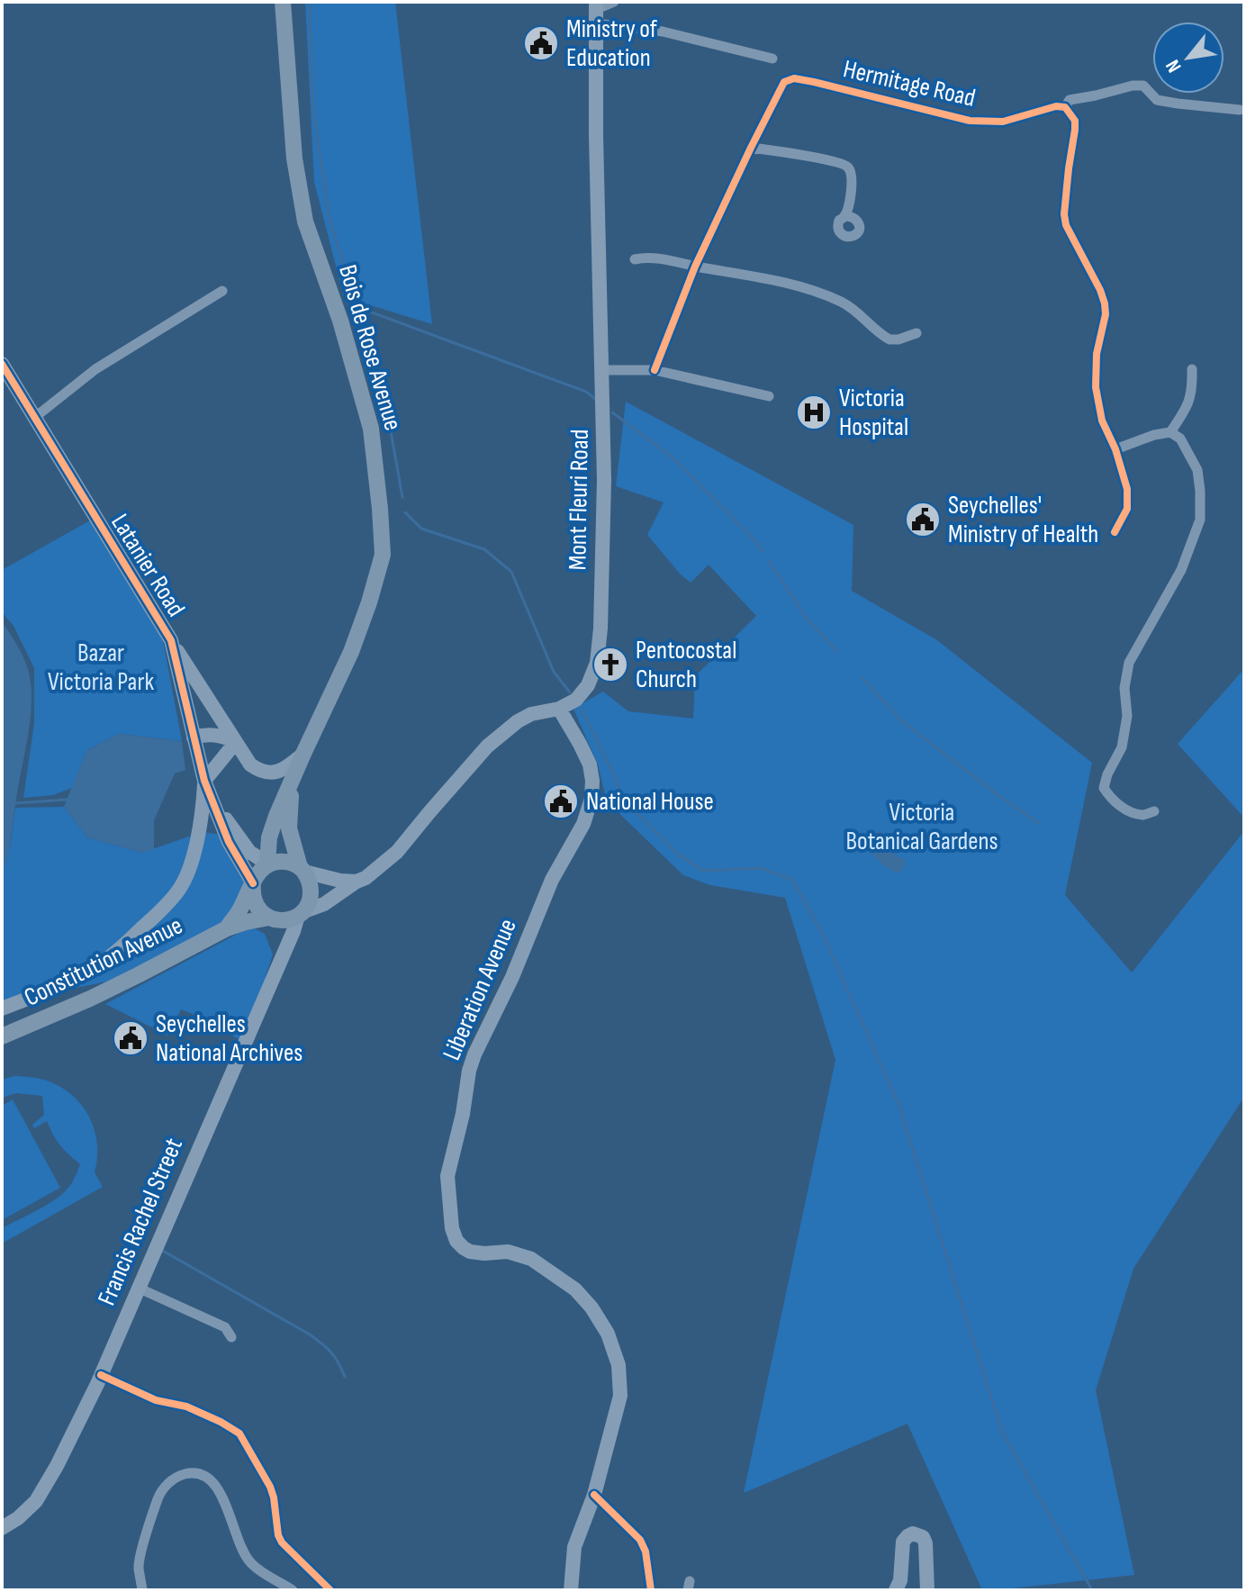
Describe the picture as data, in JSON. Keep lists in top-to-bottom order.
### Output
{
  "streets": {
    "main road": [
      "Bois de Rose Avenue",
      "Mont Fleuri Road",
      "Latanier Road",
      "Constitution Avenue",
      "Liberation Avenue",
      "Francis Rachel Street"
    ],
    "street": ["Hermitage Road"]
  },
  "crossings": [
    ["Bois de Rose Avenue", "Mont Fleuri Road"],
    ["Bois de Rose Avenue", "Latanier Road"],
    ["Bois de Rose Avenue", "Constitution Avenue"],
    ["Bois de Rose Avenue", "Francis Rachel Street"],
    ["Mont Fleuri Road", "Latanier Road"],
    ["Mont Fleuri Road", "Constitution Avenue"],
    ["Mont Fleuri Road", "Liberation Avenue"],
    ["Mont Fleuri Road", "Francis Rachel Street"],
    ["Latanier Road", "Constitution Avenue"],
    ["Latanier Road", "Francis Rachel Street"],
    ["Constitution Avenue", "Francis Rachel Street"]
  ],
  "parks": ["Bazar Victoria Park", "Victoria Botanical Gardens"],
  "places": {
    "public building": [
      "Ministry of Education",
      "Seychelles' Ministry of Health",
      "National House",
      "Seychelles National Archives"
    ],
    "hospital": ["Victoria Hospital"],
    "church": ["Pentocostal Church"]
  },
  "north": "bottom left"
}
